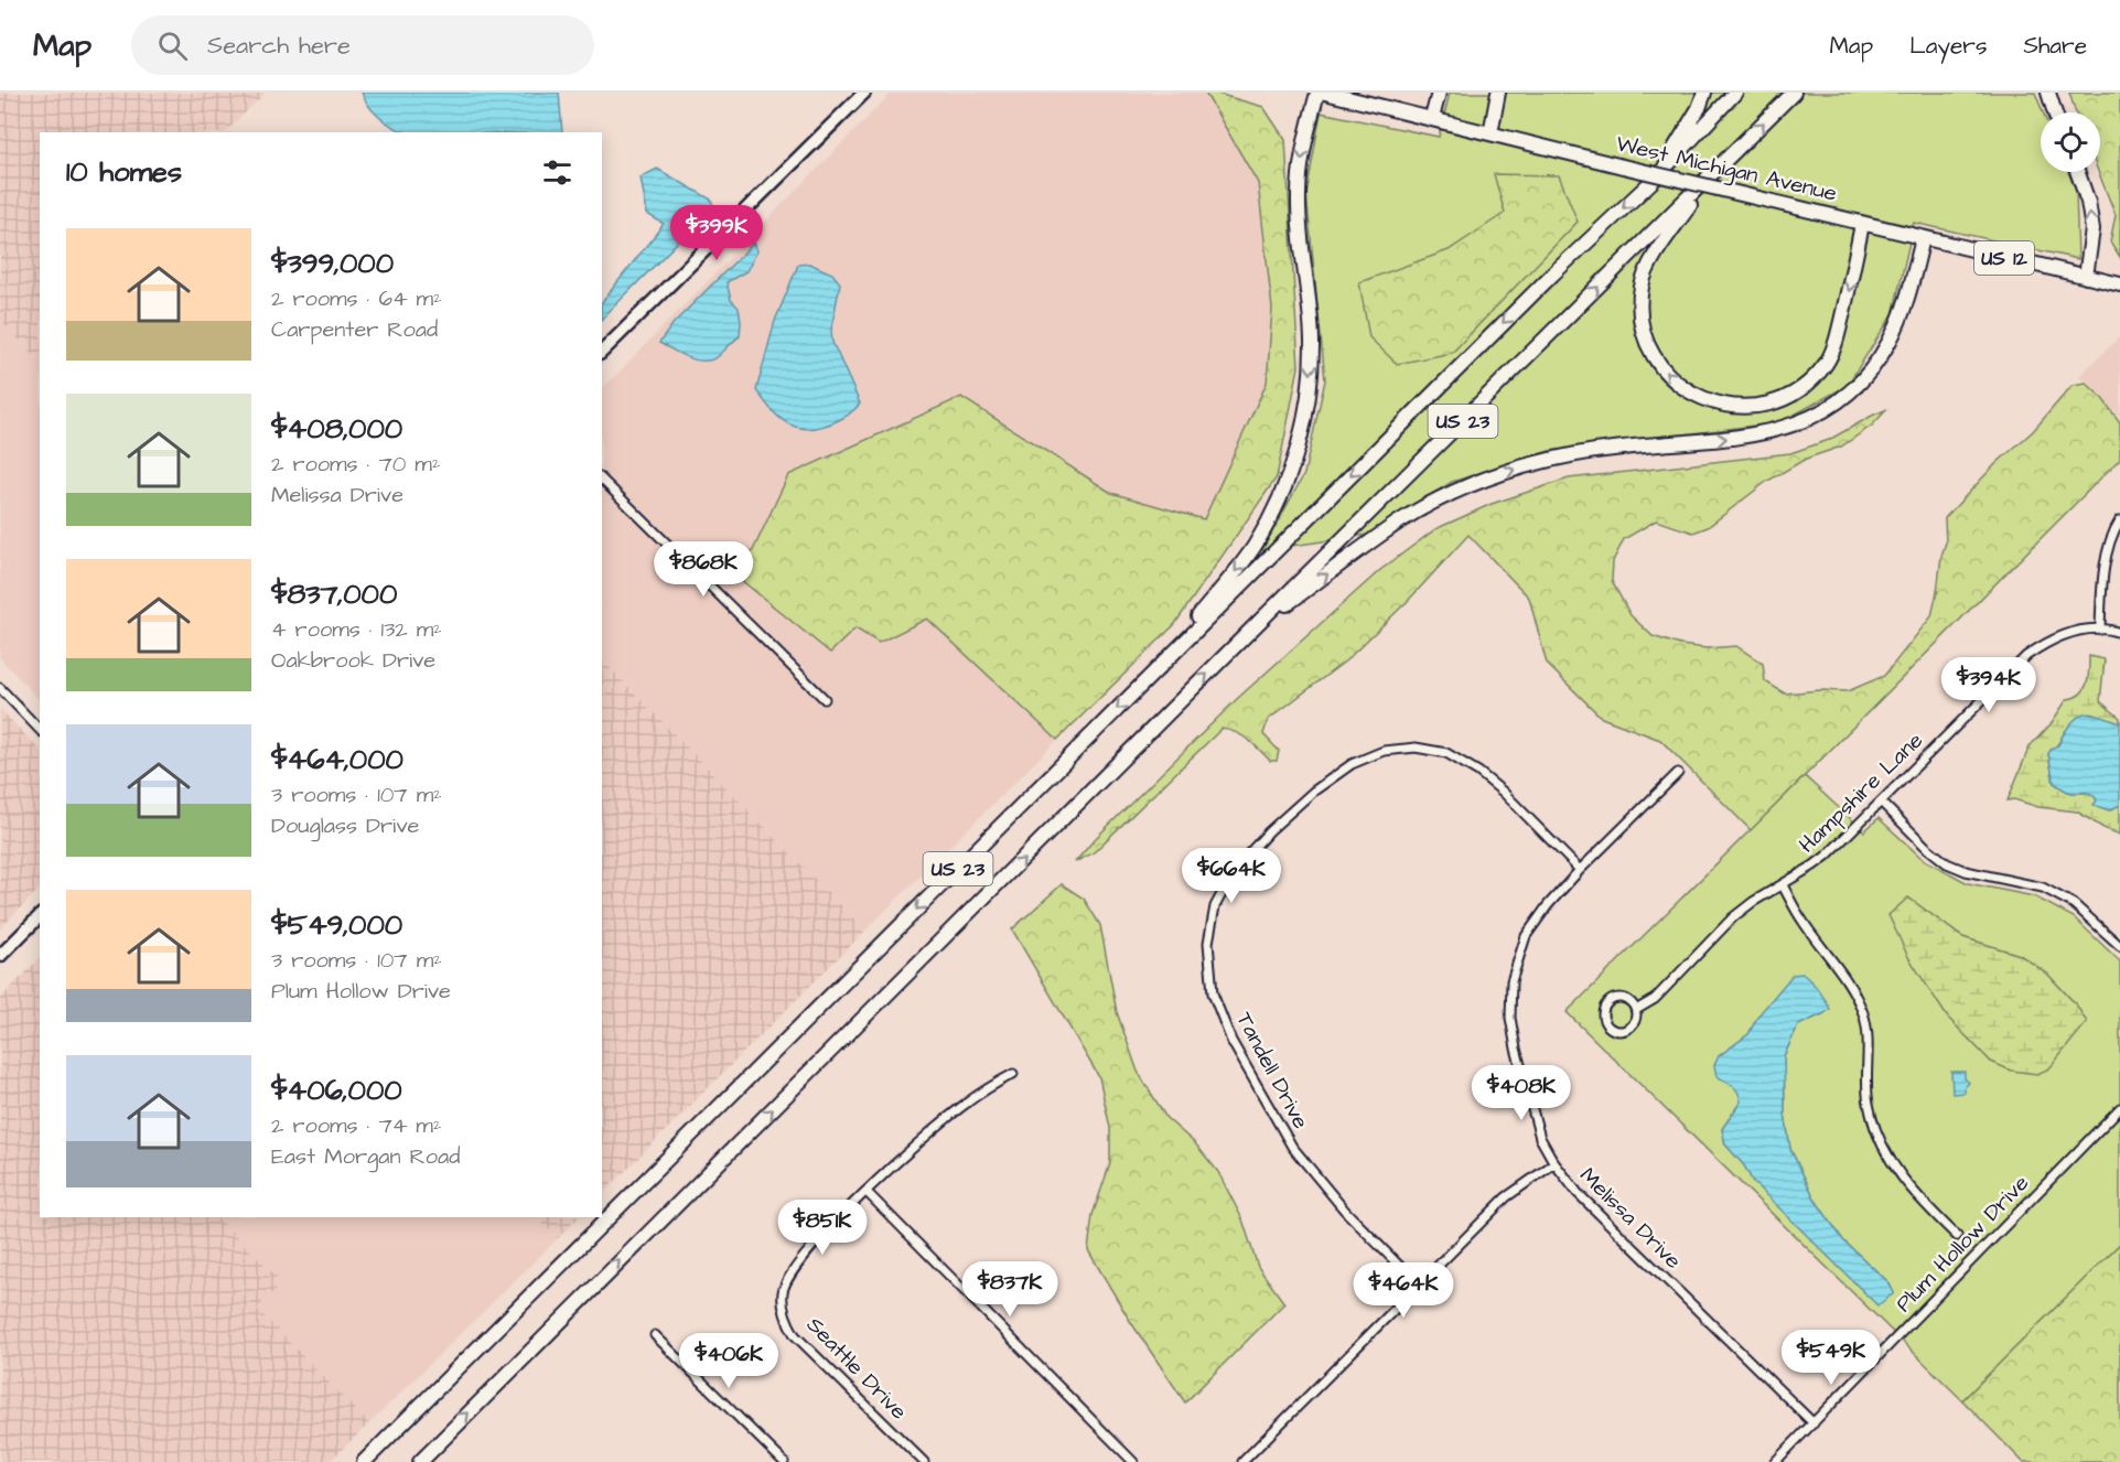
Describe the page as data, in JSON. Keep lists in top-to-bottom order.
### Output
{
  "streets": {
    "highway": ["West Michigan Avenue", "US 12", "US 23"],
    "street": [
      "Hampshire Lane",
      "Tandell Drive",
      "Melissa Drive",
      "Plum Hollow Drive",
      "Seattle Drive"
    ]
  },
  "crossings": [
    ["Tandell Drive", "Melissa Drive"],
    ["Melissa Drive", "Plum Hollow Drive"]
  ],
  "page": {
    "header": "Map",
    "search": "Search here",
    "nav": ["Map", "Layers", "Share"],
    "heading": "10 homes",
    "price": [
      "$399K",
      "$868K",
      "$394K",
      "$664K",
      "$408K",
      "$851K",
      "$837K",
      "$464K",
      "$549K",
      "$406K"
    ],
    "list": [
      {
        "name": "$399,000",
        "note": "2 rooms · 64 m² · Carpenter Road"
      },
      {
        "name": "$408,000",
        "note": "2 rooms · 70 m² · Melissa Drive"
      },
      {
        "name": "$837,000",
        "note": "4 rooms · 132 m² · Oakbrook Drive"
      },
      {
        "name": "$464,000",
        "note": "3 rooms · 107 m² · Douglass Drive"
      },
      {
        "name": "$549,000",
        "note": "3 rooms · 107 m² · Plum Hollow Drive"
      },
      {
        "name": "$406,000",
        "note": "2 rooms · 74 m² · East Morgan Road"
      }
    ]
  }
}
